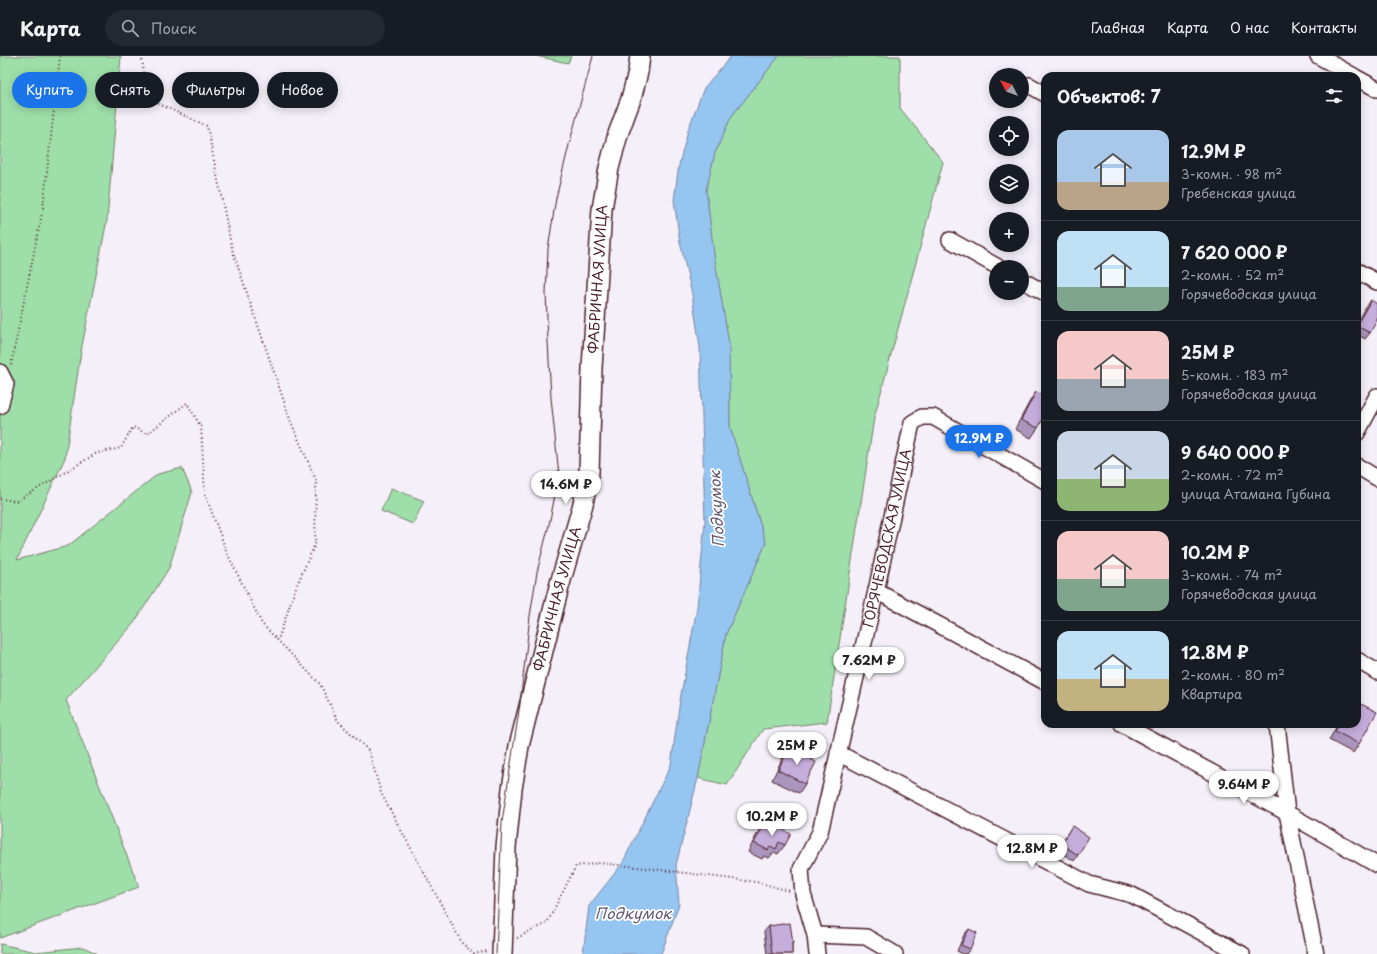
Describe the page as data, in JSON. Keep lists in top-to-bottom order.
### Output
{
  "streets": {
    "main road": ["ФАБРИЧНАЯ УЛИЦА"],
    "street": ["ГОРЯЧЕВОДСКАЯ УЛИЦА"]
  },
  "water": ["Подкумок"],
  "north": "top left",
  "page": {
    "header": "Карта",
    "search": "Поиск",
    "nav": [
      "Главная",
      "Карта",
      "О нас",
      "Контакты"
    ],
    "map_buttons": ["+", "−"],
    "chip": [
      "Купить",
      "Снять",
      "Фильтры",
      "Новое"
    ],
    "heading": "Объектов: 7",
    "list": [
      {
        "name": "12.9M ₽",
        "note": "3-комн. · 98 m² · Гребенская улица"
      },
      {
        "name": "7 620 000 ₽",
        "note": "2-комн. · 52 m² · Горячеводская улица"
      },
      {
        "name": "25M ₽",
        "note": "5-комн. · 183 m² · Горячеводская улица"
      },
      {
        "name": "9 640 000 ₽",
        "note": "2-комн. · 72 m² · улица Атамана Губина"
      },
      {
        "name": "10.2M ₽",
        "note": "3-комн. · 74 m² · Горячеводская улица"
      },
      {
        "name": "12.8M ₽",
        "note": "2-комн. · 80 m² · Квартира"
      }
    ],
    "price": [
      "12.9M ₽",
      "14.6M ₽",
      "7.62M ₽",
      "25M ₽",
      "9.64M ₽",
      "10.2M ₽",
      "12.8M ₽"
    ]
  }
}
